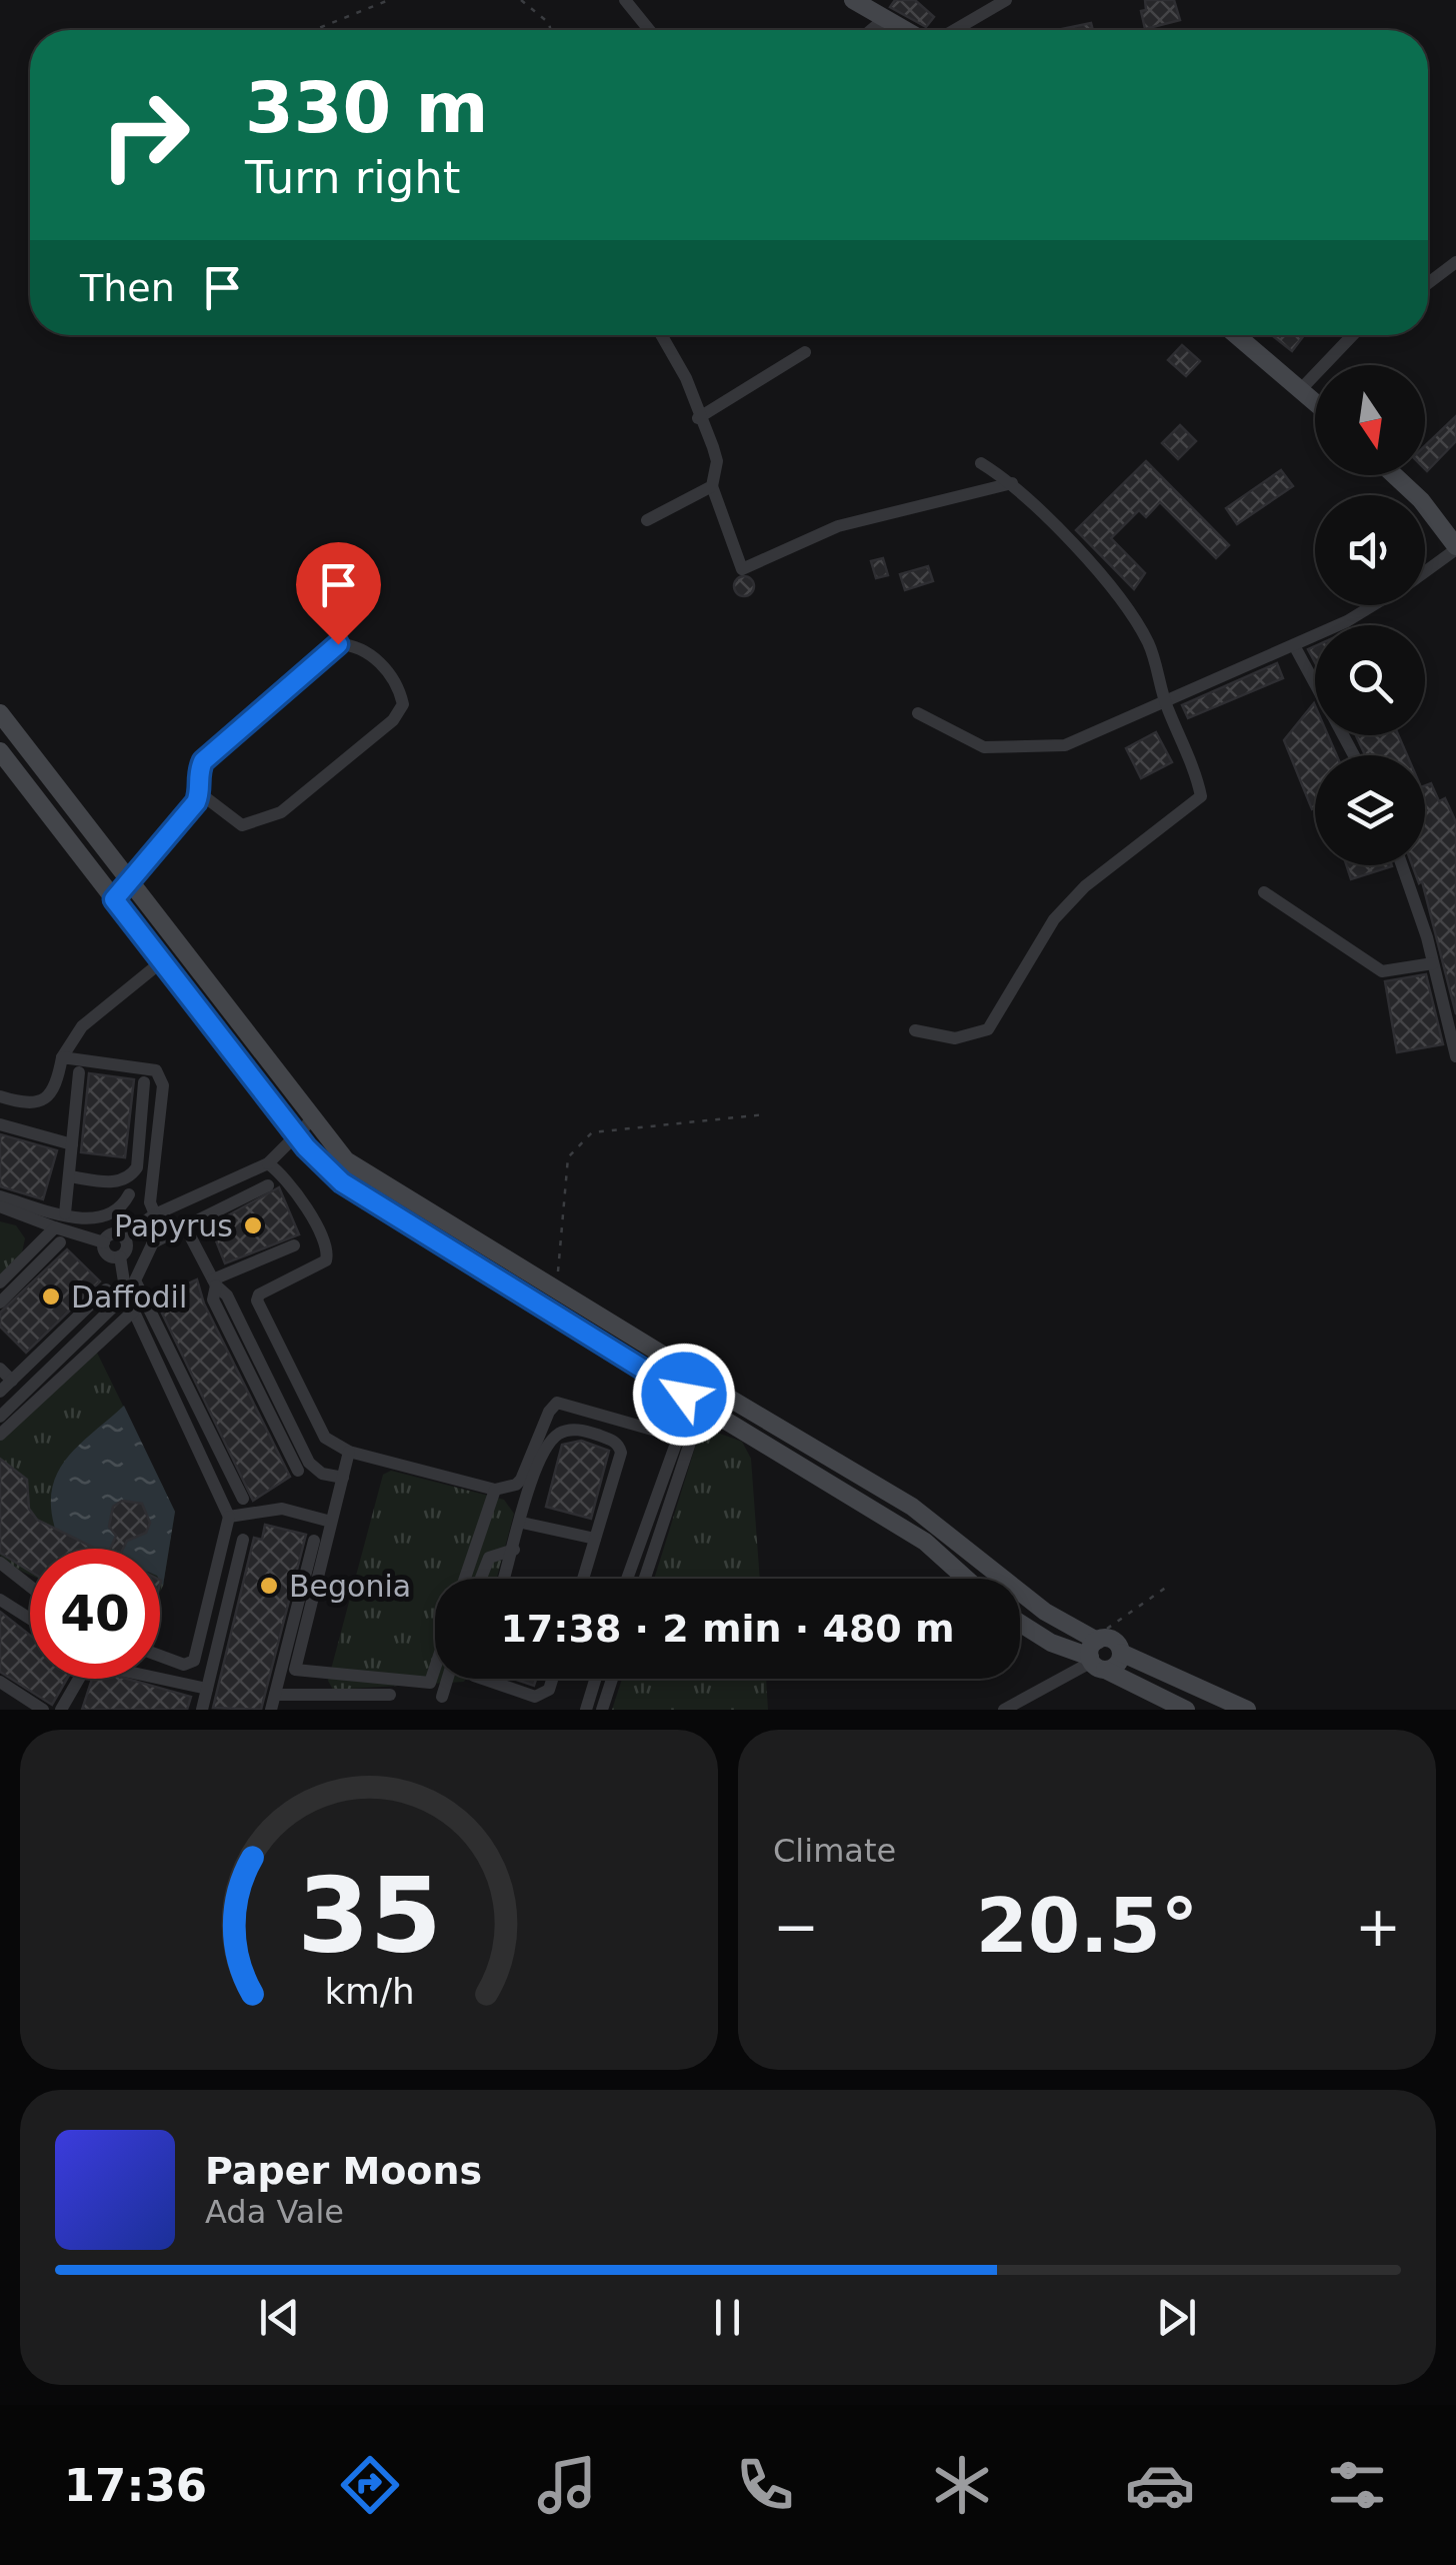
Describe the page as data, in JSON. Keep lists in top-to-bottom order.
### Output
{
  "places": ["Papyrus", "Daffodil", "Begonia"],
  "north": "bottom",
  "page": {
    "turn": ["330 m", "Turn right"],
    "then": "Then",
    "limit": "40",
    "trip": "17:38 · 2 min · 480 m",
    "tile": "Climate",
    "heat": ["−", "20.5°", "+"],
    "song": ["Paper Moons", "Ada Vale"],
    "tabs": "17:36",
    "gauge": ["35", "km/h"]
  }
}
